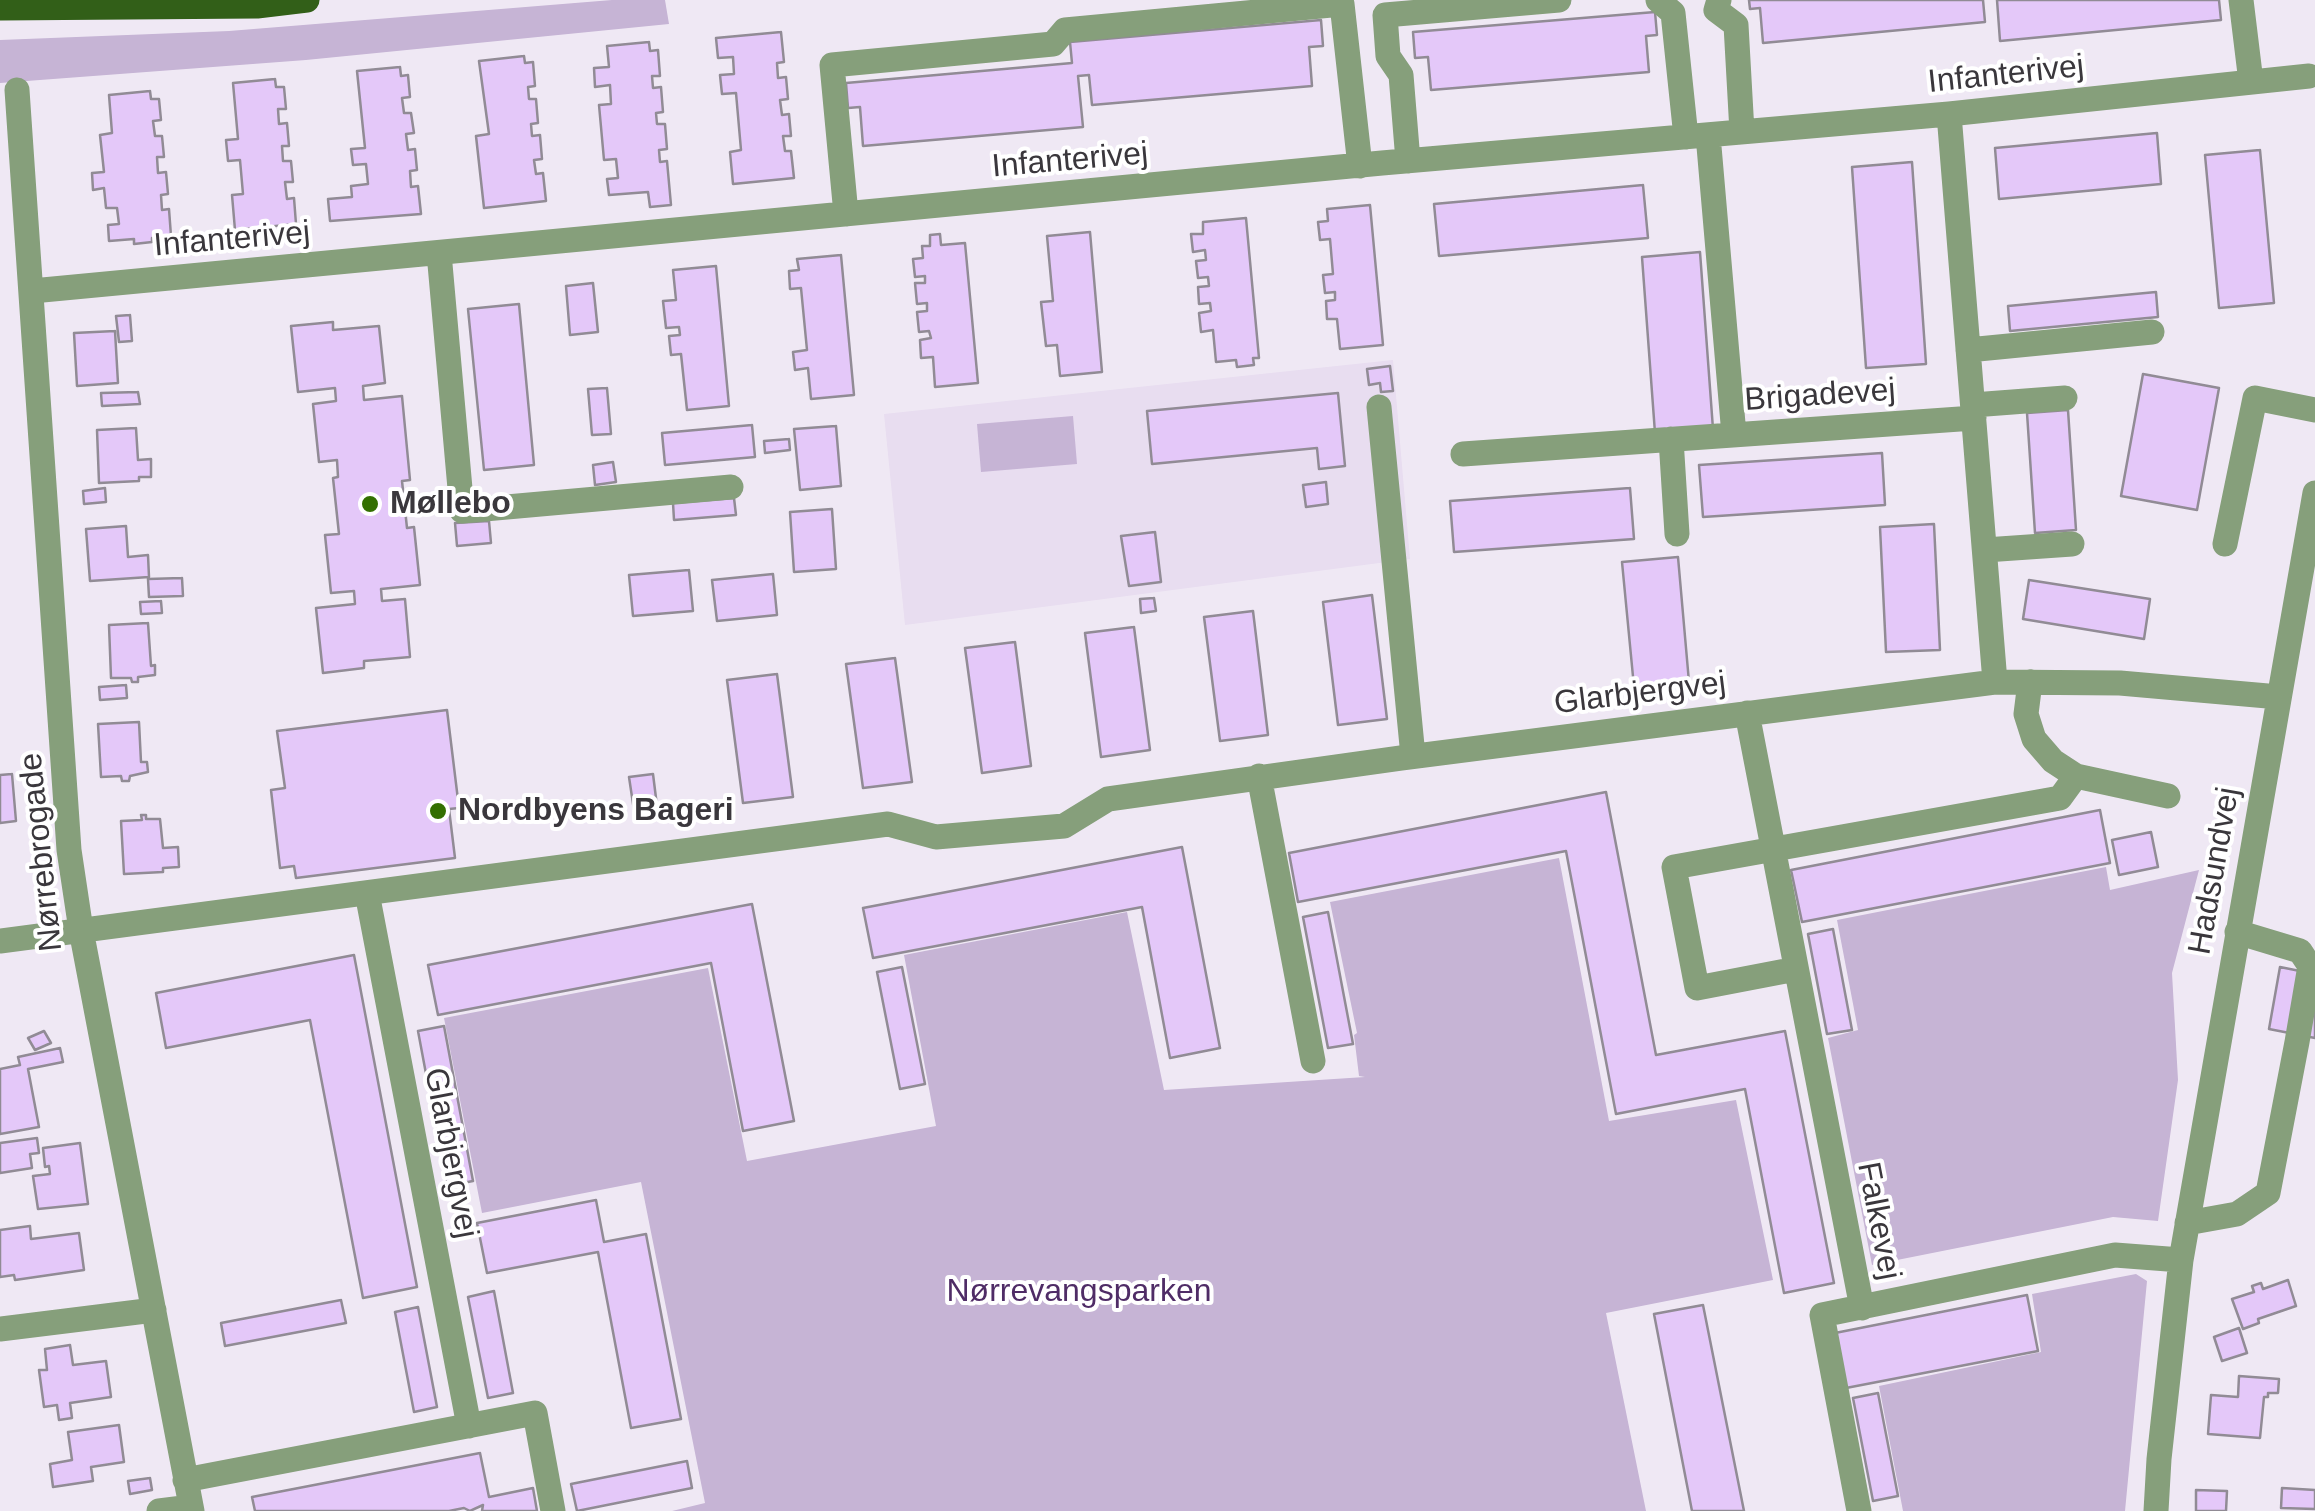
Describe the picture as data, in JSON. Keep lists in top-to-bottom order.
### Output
{
  "streets": {
    "street": [
      "Infanterivej",
      "Brigadevej",
      "Glarbjergvej",
      "Nørrebrogade",
      "Hadsundvej",
      "Falkevej"
    ]
  },
  "crossings": [
    ["Infanterivej", "Nørrebrogade"],
    ["Glarbjergvej", "Nørrebrogade"],
    ["Glarbjergvej", "Hadsundvej"],
    ["Glarbjergvej", "Falkevej"]
  ],
  "parks": ["Nørrevangsparken"],
  "places": ["Møllebo", "Nordbyens Bageri"]
}
